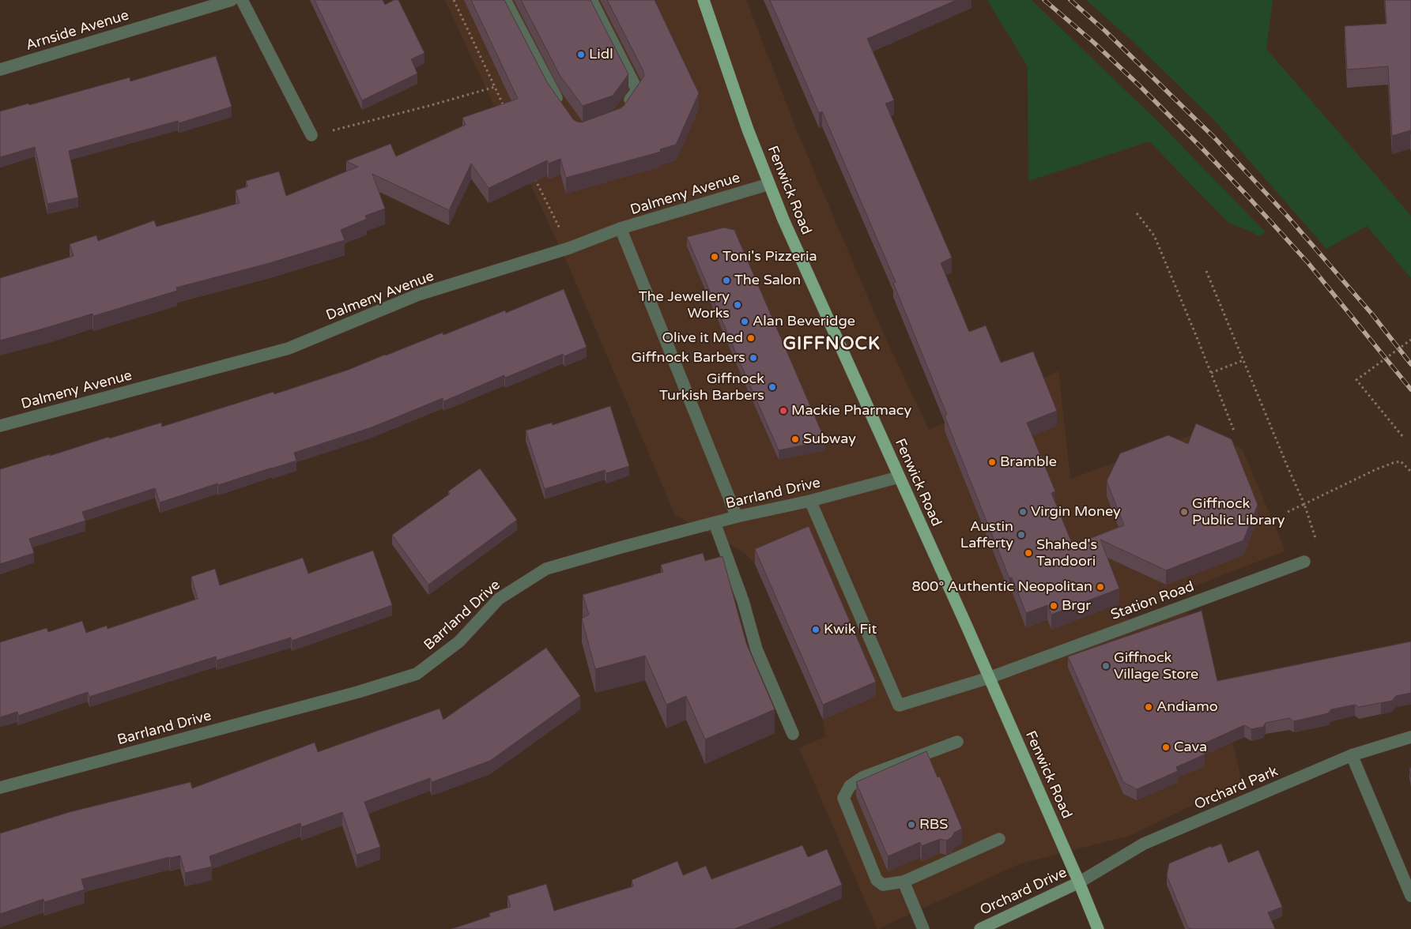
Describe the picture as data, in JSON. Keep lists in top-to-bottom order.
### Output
{
  "streets": {
    "main road": ["Fenwick Road"],
    "street": [
      "Arnside Avenue",
      "Dalmeny Avenue",
      "Barrland Drive",
      "Station Road",
      "Orchard Park",
      "Orchard Drive"
    ]
  },
  "crossings": [
    ["Fenwick Road", "Dalmeny Avenue"],
    ["Fenwick Road", "Barrland Drive"],
    ["Fenwick Road", "Station Road"],
    ["Fenwick Road", "Orchard Park"],
    ["Fenwick Road", "Orchard Drive"],
    ["Barrland Drive", "Station Road"],
    ["Orchard Park", "Orchard Drive"]
  ],
  "districts": ["GIFFNOCK"],
  "places": [
    "Lidl",
    "Toni's Pizzeria",
    "The Salon",
    "The Jewellery Works",
    "Alan Beveridge",
    "Olive it Med",
    "Giffnock Barbers",
    "Giffnock Turkish Barbers",
    "Mackie Pharmacy",
    "Subway",
    "Bramble",
    "Virgin Money",
    "Giffnock Public Library",
    "Austin Lafferty",
    "Shahed's Tandoori",
    "800° Authentic Neopolitan",
    "Brgr",
    "Kwik Fit",
    "Giffnock Village Store",
    "Andiamo",
    "Cava",
    "RBS"
  ]
}
